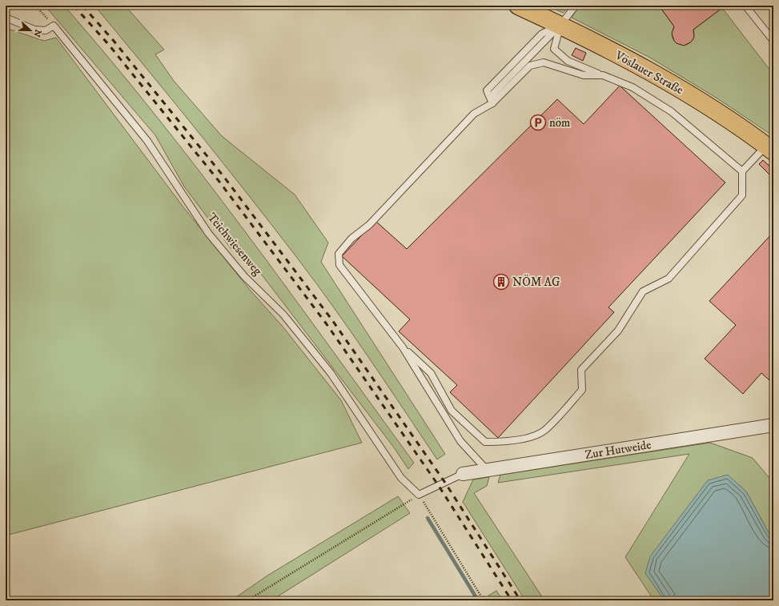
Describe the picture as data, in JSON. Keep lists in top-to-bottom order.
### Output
{
  "streets": {
    "main road": ["Vöslauer Straße"],
    "street": ["Zur Hutweide"],
    "lane": ["Teichwiesenweg"]
  },
  "places": {
    "parking": ["nöm"],
    "building": ["NÖM AG"]
  },
  "north": "right"
}
